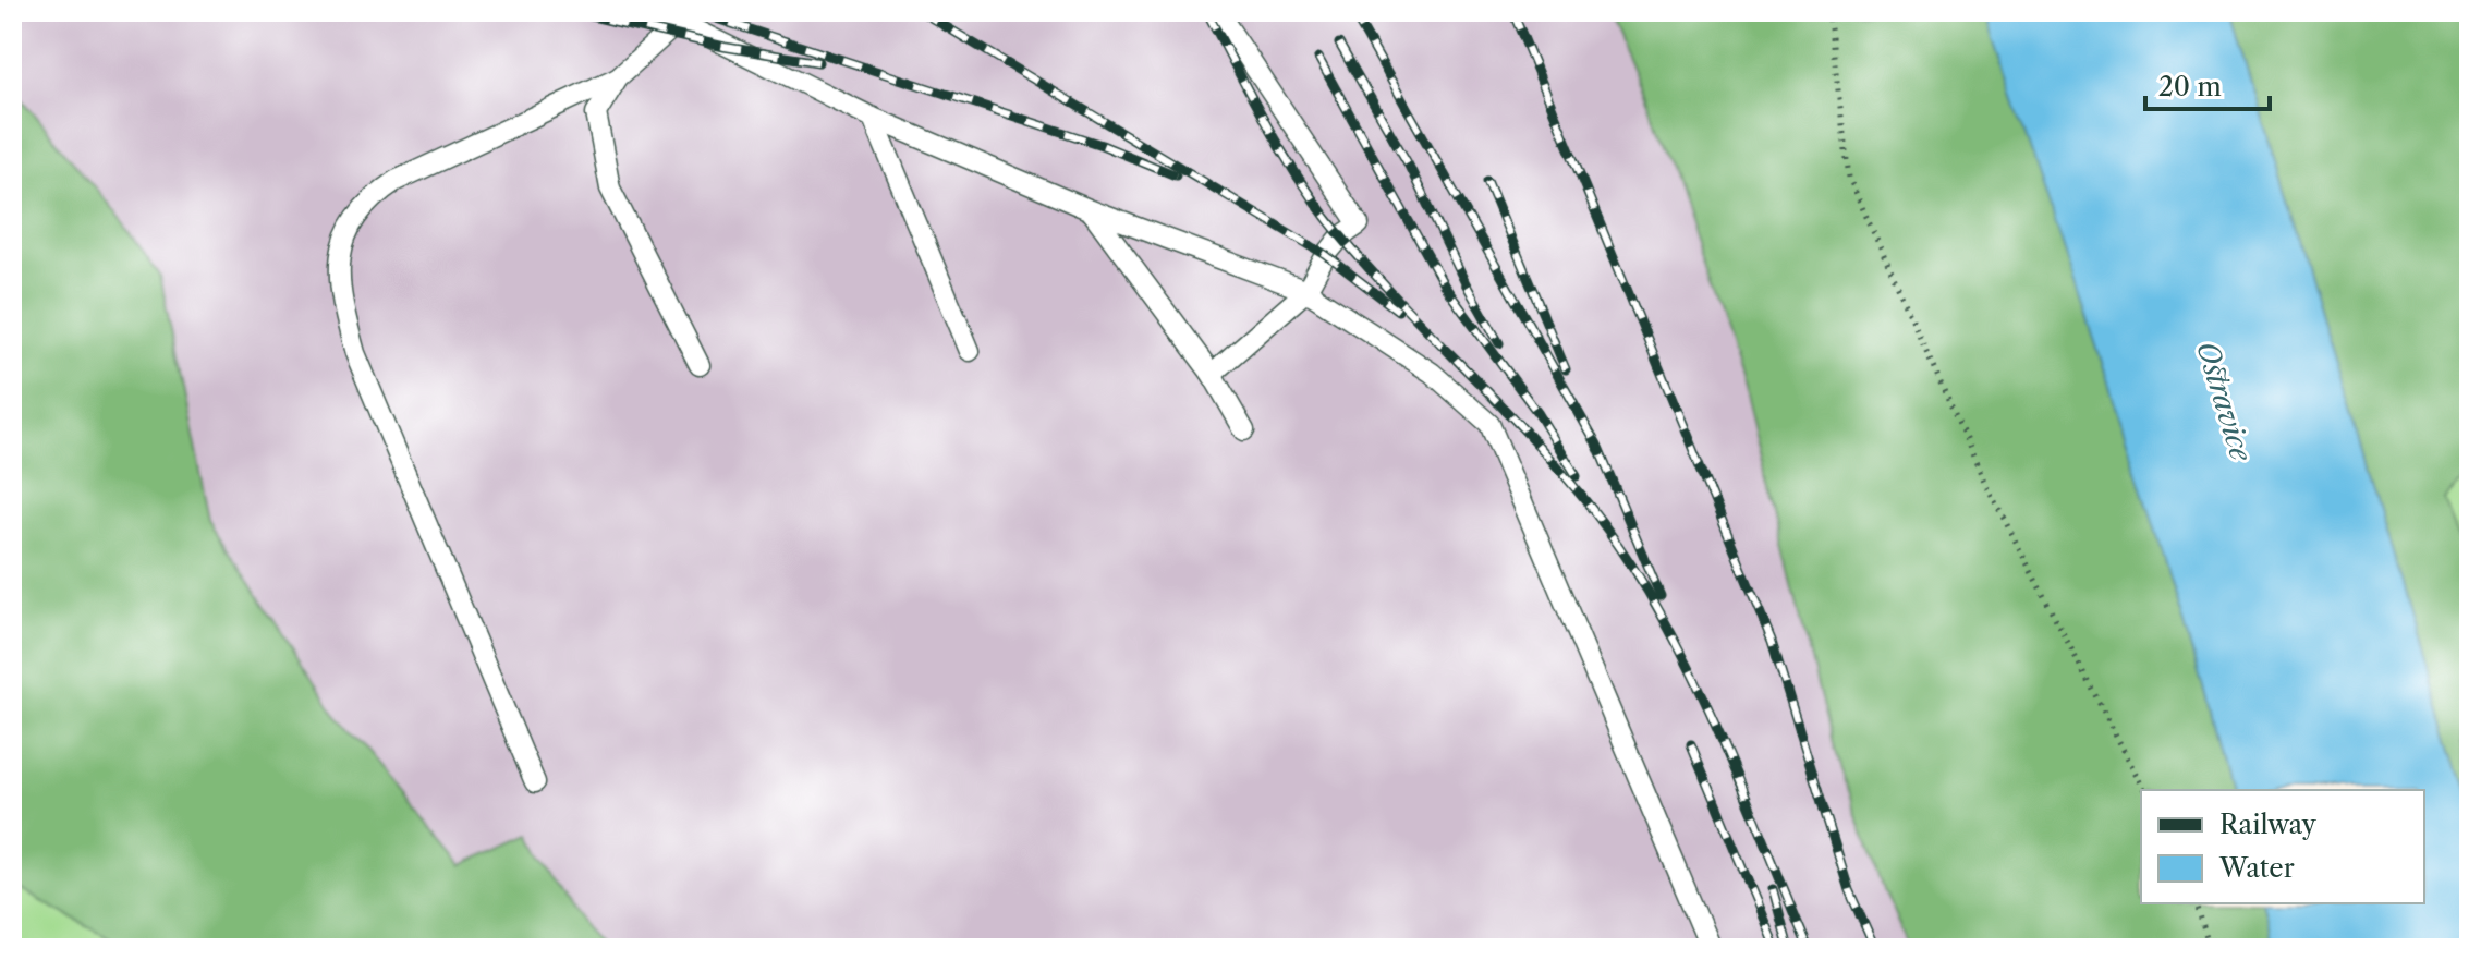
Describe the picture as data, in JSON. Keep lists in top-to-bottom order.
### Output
{
  "water": ["Ostravice"],
  "legend": ["Railway", "Water"],
  "scale_bar": "20 m"
}
